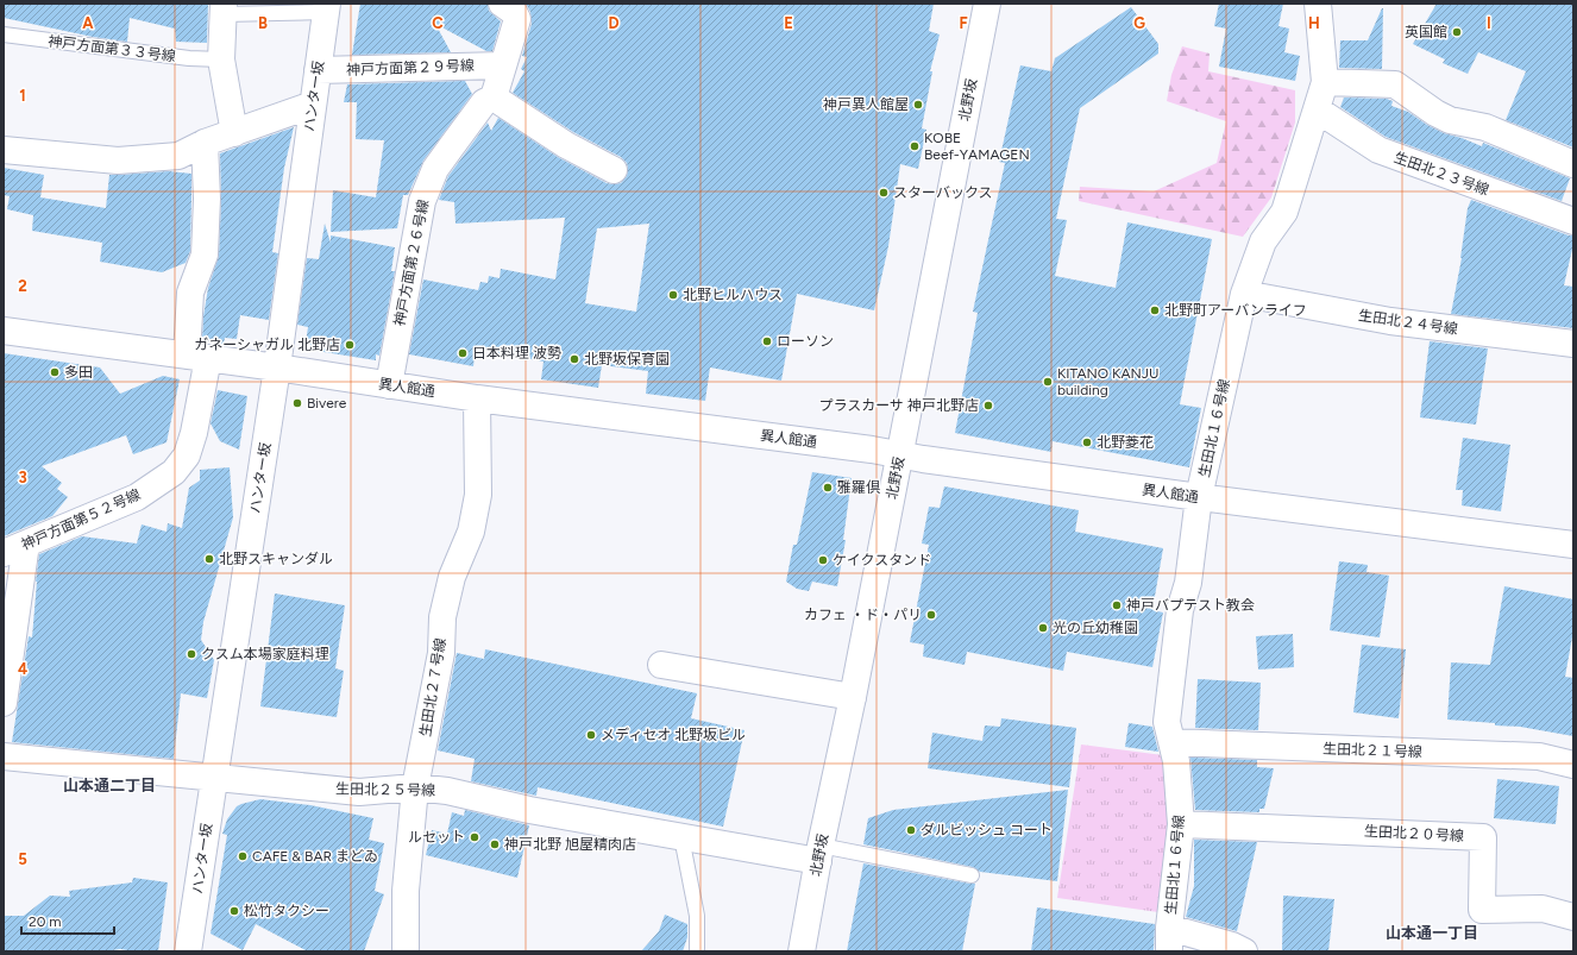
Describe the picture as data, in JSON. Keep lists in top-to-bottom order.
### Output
{
  "streets": {
    "street": [
      "神戸方面第２９号線",
      "ハンター坂",
      "北野坂",
      "生田北２３号線",
      "神戸方面第２６号線",
      "生田北２４号線",
      "異人館通",
      "生田北１６号線",
      "神戸方面第５２号線",
      "生田北２７号線",
      "生田北２１号線",
      "生田北２５号線",
      "生田北２０号線"
    ],
    "lane": ["神戸方面第３３号線"]
  },
  "crossings": [
    ["神戸方面第２９号線", "ハンター坂"],
    ["ハンター坂", "異人館通"],
    ["ハンター坂", "生田北２５号線"],
    ["北野坂", "異人館通"],
    ["北野坂", "生田北２５号線"],
    ["生田北２３号線", "生田北１６号線"],
    ["神戸方面第２６号線", "異人館通"],
    ["生田北２４号線", "生田北１６号線"],
    ["異人館通", "生田北１６号線"],
    ["異人館通", "神戸方面第５２号線"],
    ["異人館通", "生田北２７号線"],
    ["生田北１６号線", "生田北２１号線"],
    ["生田北１６号線", "生田北２０号線"],
    ["生田北２７号線", "生田北２５号線"]
  ],
  "districts": ["山本通二丁目", "山本通一丁目"],
  "places": [
    "英国館",
    "神戸異人館屋",
    "KOBE Beef-YAMAGEN",
    "スターバックス",
    "北野ヒルハウス",
    "北野町アーバンライフ",
    "ローソン",
    "ガネーシャガル 北野店",
    "日本料理 波勢",
    "北野坂保育園",
    "多田",
    "KITANO KANJU building",
    "Bivere",
    "プラスカーサ 神戸北野店",
    "北野菱花",
    "雅羅倶",
    "北野スキャンダル",
    "ケイクスタンド",
    "神戸バプテスト教会",
    "カフェ ・ド・パリ",
    "光の丘幼稚園",
    "クスム本場家庭料理",
    "メディセオ 北野坂ビル",
    "ダルビッシュ コート",
    "ルセット",
    "神戸北野 旭屋精肉店",
    "CAFE & BAR まどゐ",
    "松竹タクシー"
  ],
  "scale_bar": "20 m",
  "grid": {
    "columns": [
      "A",
      "B",
      "C",
      "D",
      "E",
      "F",
      "G",
      "H",
      "I"
    ],
    "rows": [
      "1",
      "2",
      "3",
      "4",
      "5"
    ]
  }
}
